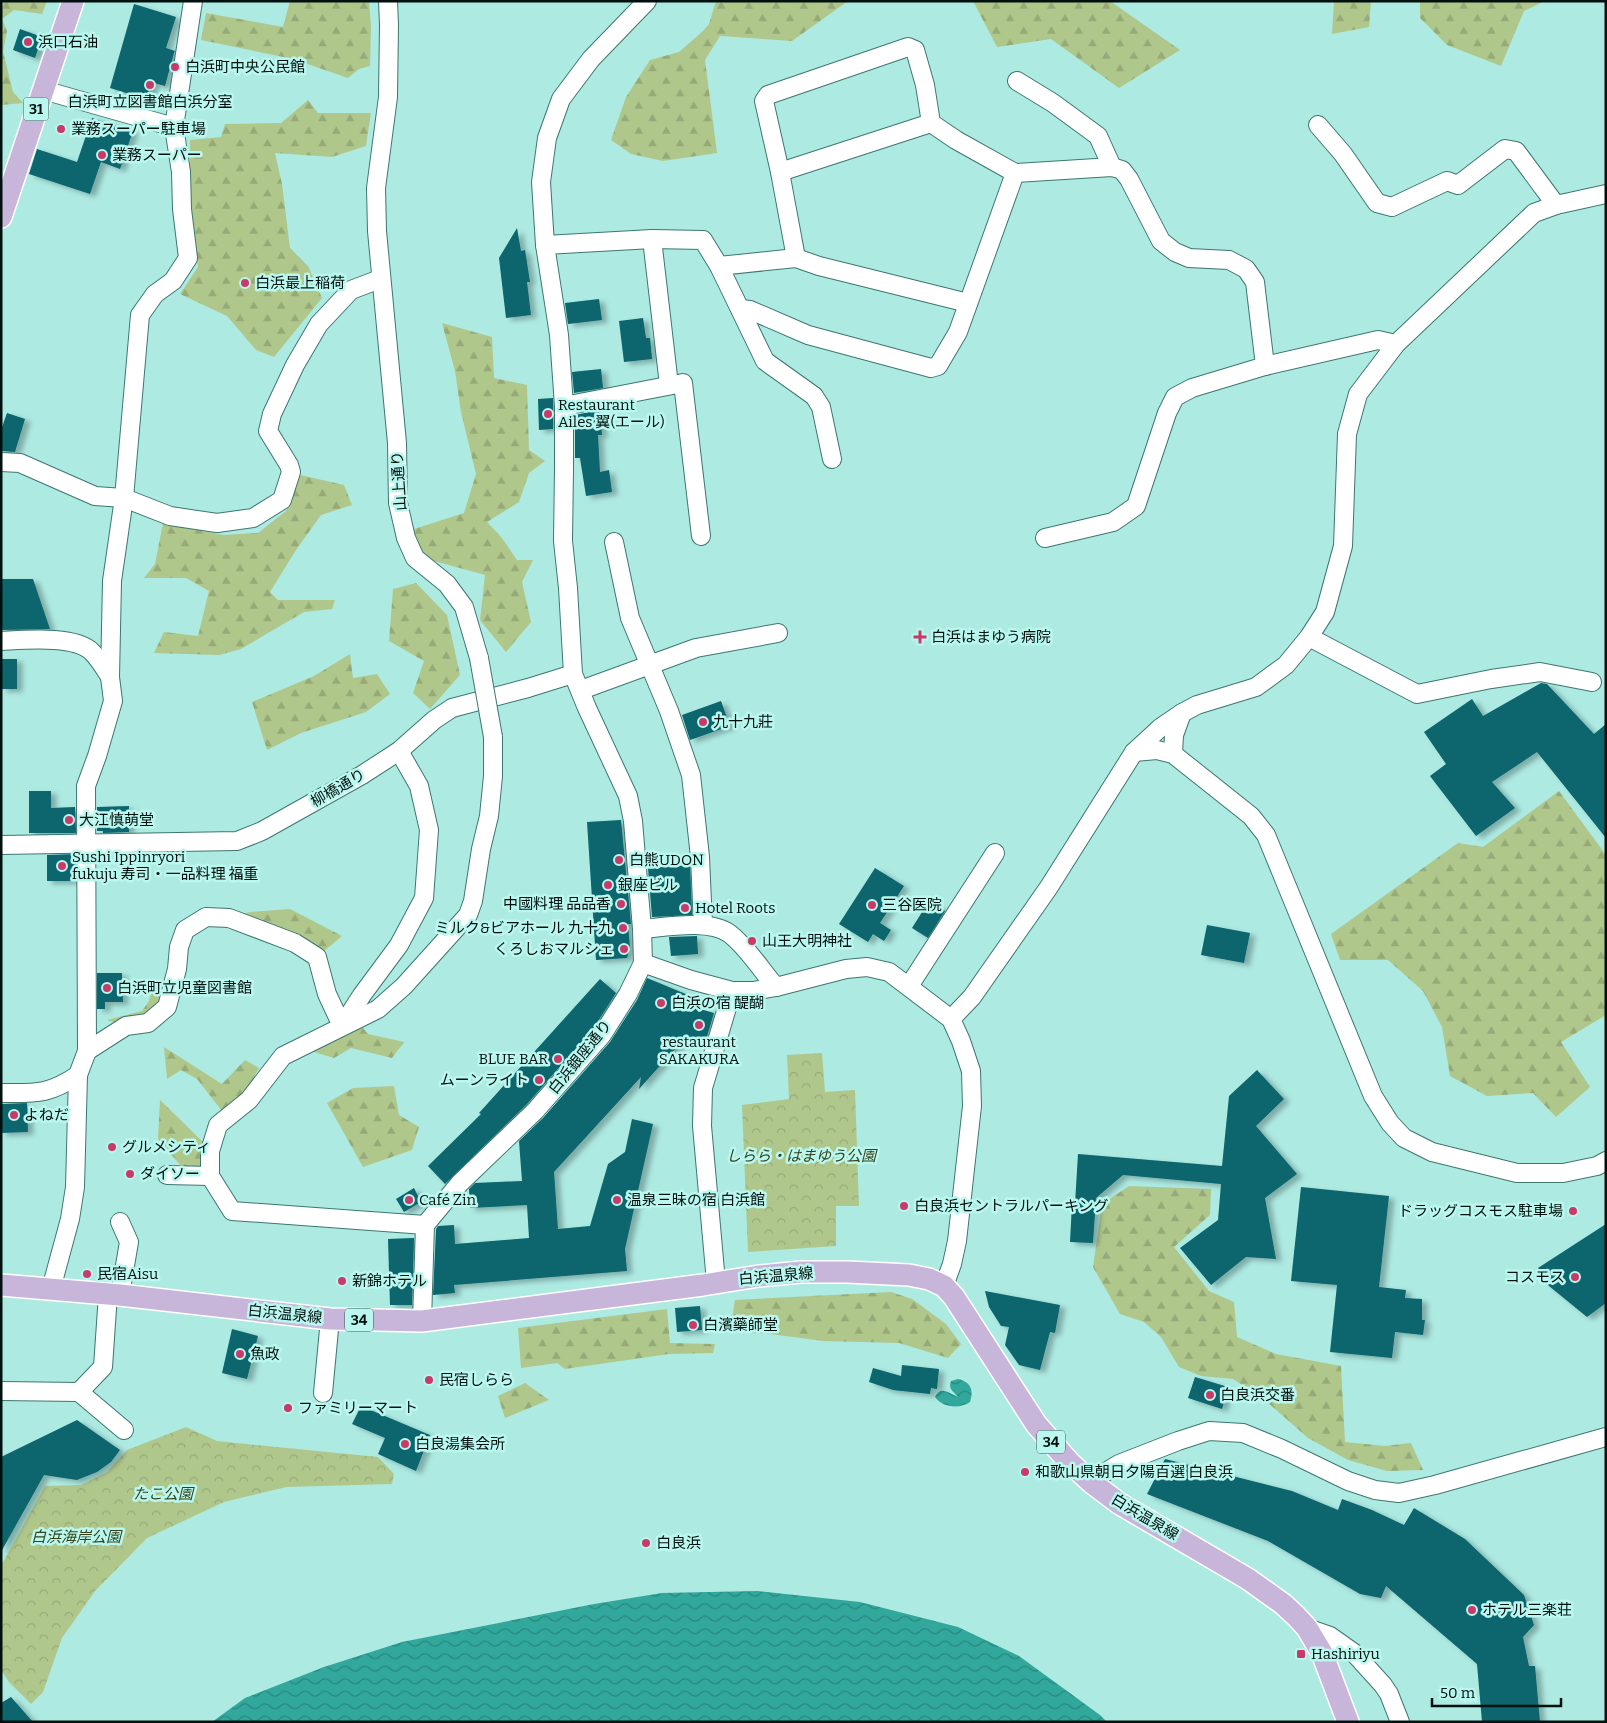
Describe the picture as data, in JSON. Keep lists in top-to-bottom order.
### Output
{
  "streets": {
    "main road": ["31", "白浜温泉線", "34"],
    "street": ["山上通り", "柳橋通り", "白浜銀座通り"]
  },
  "crossings": [
    ["柳橋通り", "白浜銀座通り"]
  ],
  "parks": ["しらら・はまゆう公園", "たこ公園", "白浜海岸公園"],
  "places": {
    "other": [
      "浜口石油",
      "白浜町中央公民館",
      "白浜町立図書館白浜分室",
      "業務スーパー駐車場",
      "業務スーパー",
      "白浜最上稲荷",
      "Restaurant Ailes 翼(エール)",
      "九十九莊",
      "大江慎萌堂",
      "白熊UDON",
      "Sushi Ippinryori fukuju 寿司・一品料理 福重",
      "銀座ビル",
      "中國料理 品品香",
      "三谷医院",
      "Hotel Roots",
      "ミルク&ビアホール 九十九",
      "山王大明神社",
      "くろしおマルシェ",
      "白浜町立児童図書館",
      "白浜の宿 醍醐",
      "restaurant SAKAKURA",
      "BLUE BAR",
      "ムーンライト",
      "よねだ",
      "グルメシティ",
      "ダイソー",
      "Café Zin",
      "温泉三昧の宿 白浜館",
      "白良浜セントラルパーキング",
      "ドラッグコスモス駐車場",
      "民宿Aisu",
      "コスモス",
      "新錦ホテル",
      "白濱藥師堂",
      "魚政",
      "民宿しらら",
      "白良浜交番",
      "ファミリーマート",
      "白良湯集会所",
      "和歌山県朝日夕陽百選 白良浜",
      "白良浜",
      "ホテル三楽荘"
    ],
    "health": ["白浜はまゆう病院"],
    "transit": ["Hashiriyu"]
  },
  "scale_bar": "50 m"
}
